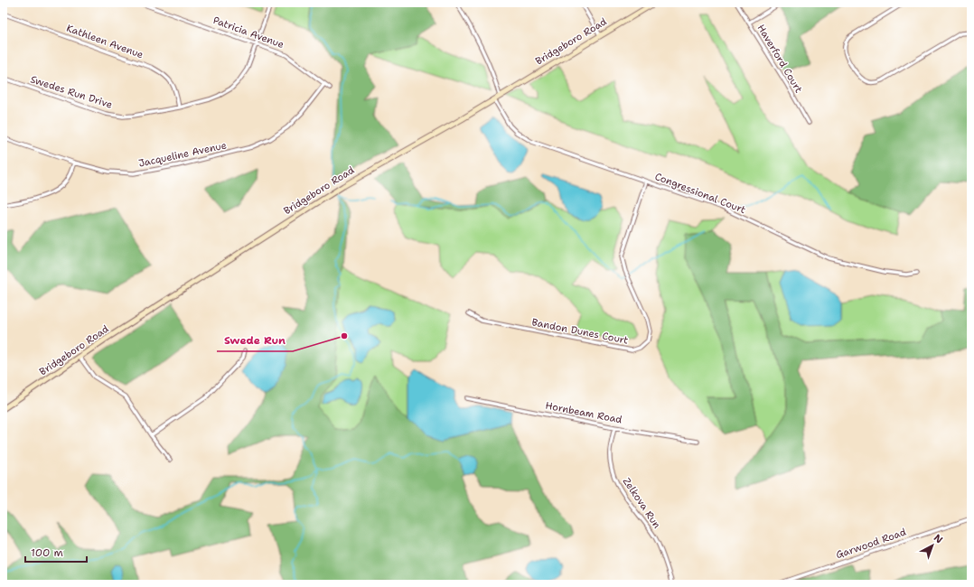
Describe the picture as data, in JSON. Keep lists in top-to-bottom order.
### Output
{
  "streets": {
    "main road": ["Bridgeboro Road"],
    "street": [
      "Patricia Avenue",
      "Kathleen Avenue",
      "Haverford Court",
      "Swedes Run Drive",
      "Jacqueline Avenue",
      "Congressional Court",
      "Bandon Dunes Court",
      "Hornbeam Road",
      "Zelkova Run",
      "Garwood Road"
    ]
  },
  "crossings": [
    ["Patricia Avenue", "Swedes Run Drive"],
    ["Patricia Avenue", "Jacqueline Avenue"],
    ["Kathleen Avenue", "Swedes Run Drive"],
    ["Bridgeboro Road", "Congressional Court"],
    ["Congressional Court", "Bandon Dunes Court"],
    ["Hornbeam Road", "Zelkova Run"]
  ],
  "places": ["Swede Run"],
  "scale_bar": "100 m",
  "north": "top right"
}
